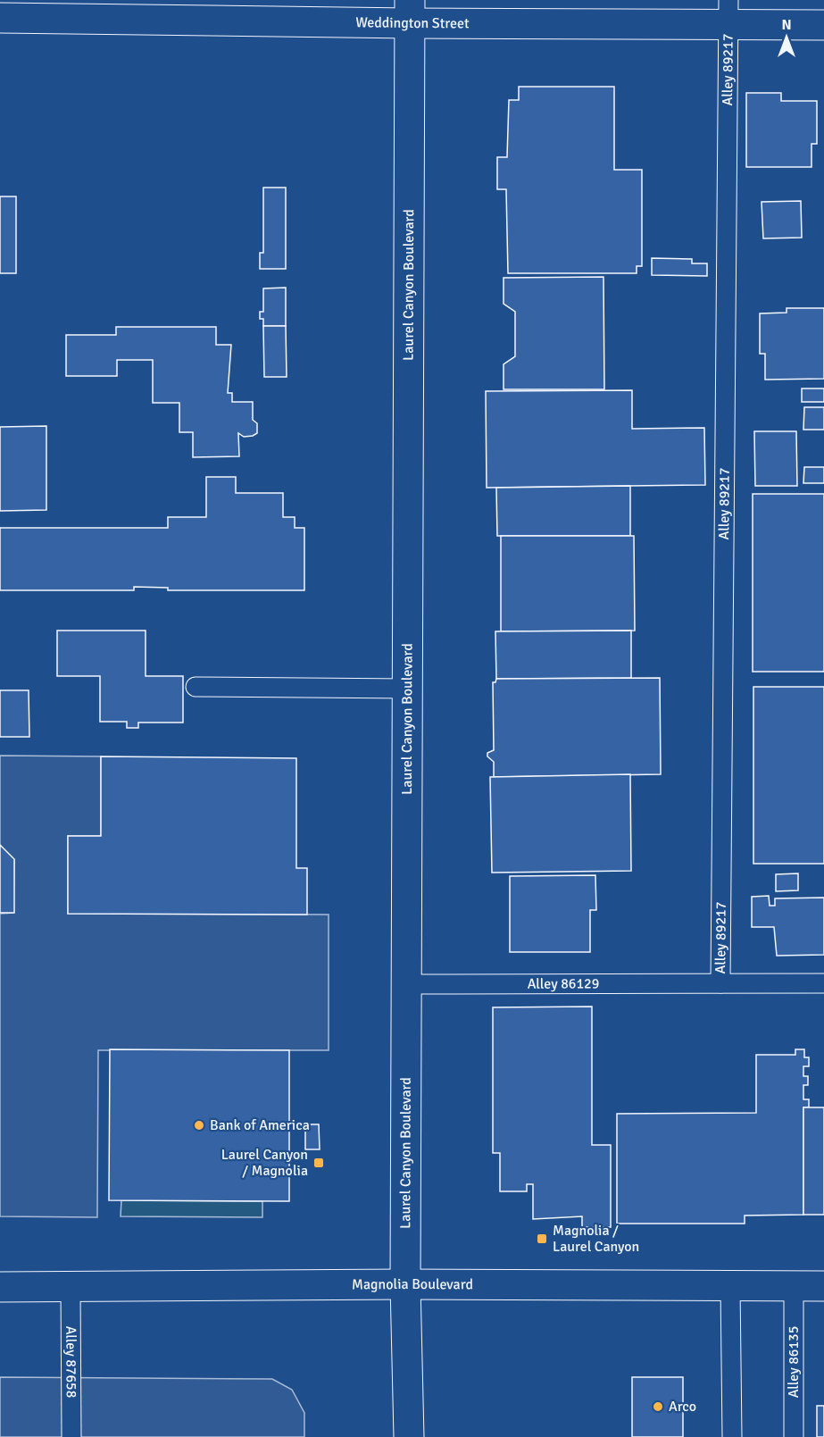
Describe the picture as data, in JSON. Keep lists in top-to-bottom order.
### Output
{
  "streets": {
    "main road": ["Weddington Street", "Laurel Canyon Boulevard", "Magnolia Boulevard"],
    "lane": [
      "Alley 89217",
      "Alley 86129",
      "Alley 87658",
      "Alley 86135"
    ]
  },
  "crossings": [
    ["Weddington Street", "Alley 89217"],
    ["Weddington Street", "Laurel Canyon Boulevard"],
    ["Alley 89217", "Alley 86129"],
    ["Laurel Canyon Boulevard", "Alley 86129"],
    ["Laurel Canyon Boulevard", "Magnolia Boulevard"],
    ["Magnolia Boulevard", "Alley 87658"],
    ["Magnolia Boulevard", "Alley 86135"]
  ],
  "places": {
    "other": ["Bank of America", "Arco"],
    "transit": ["Laurel Canyon / Magnolia", "Magnolia / Laurel Canyon"]
  },
  "north": "top"
}
